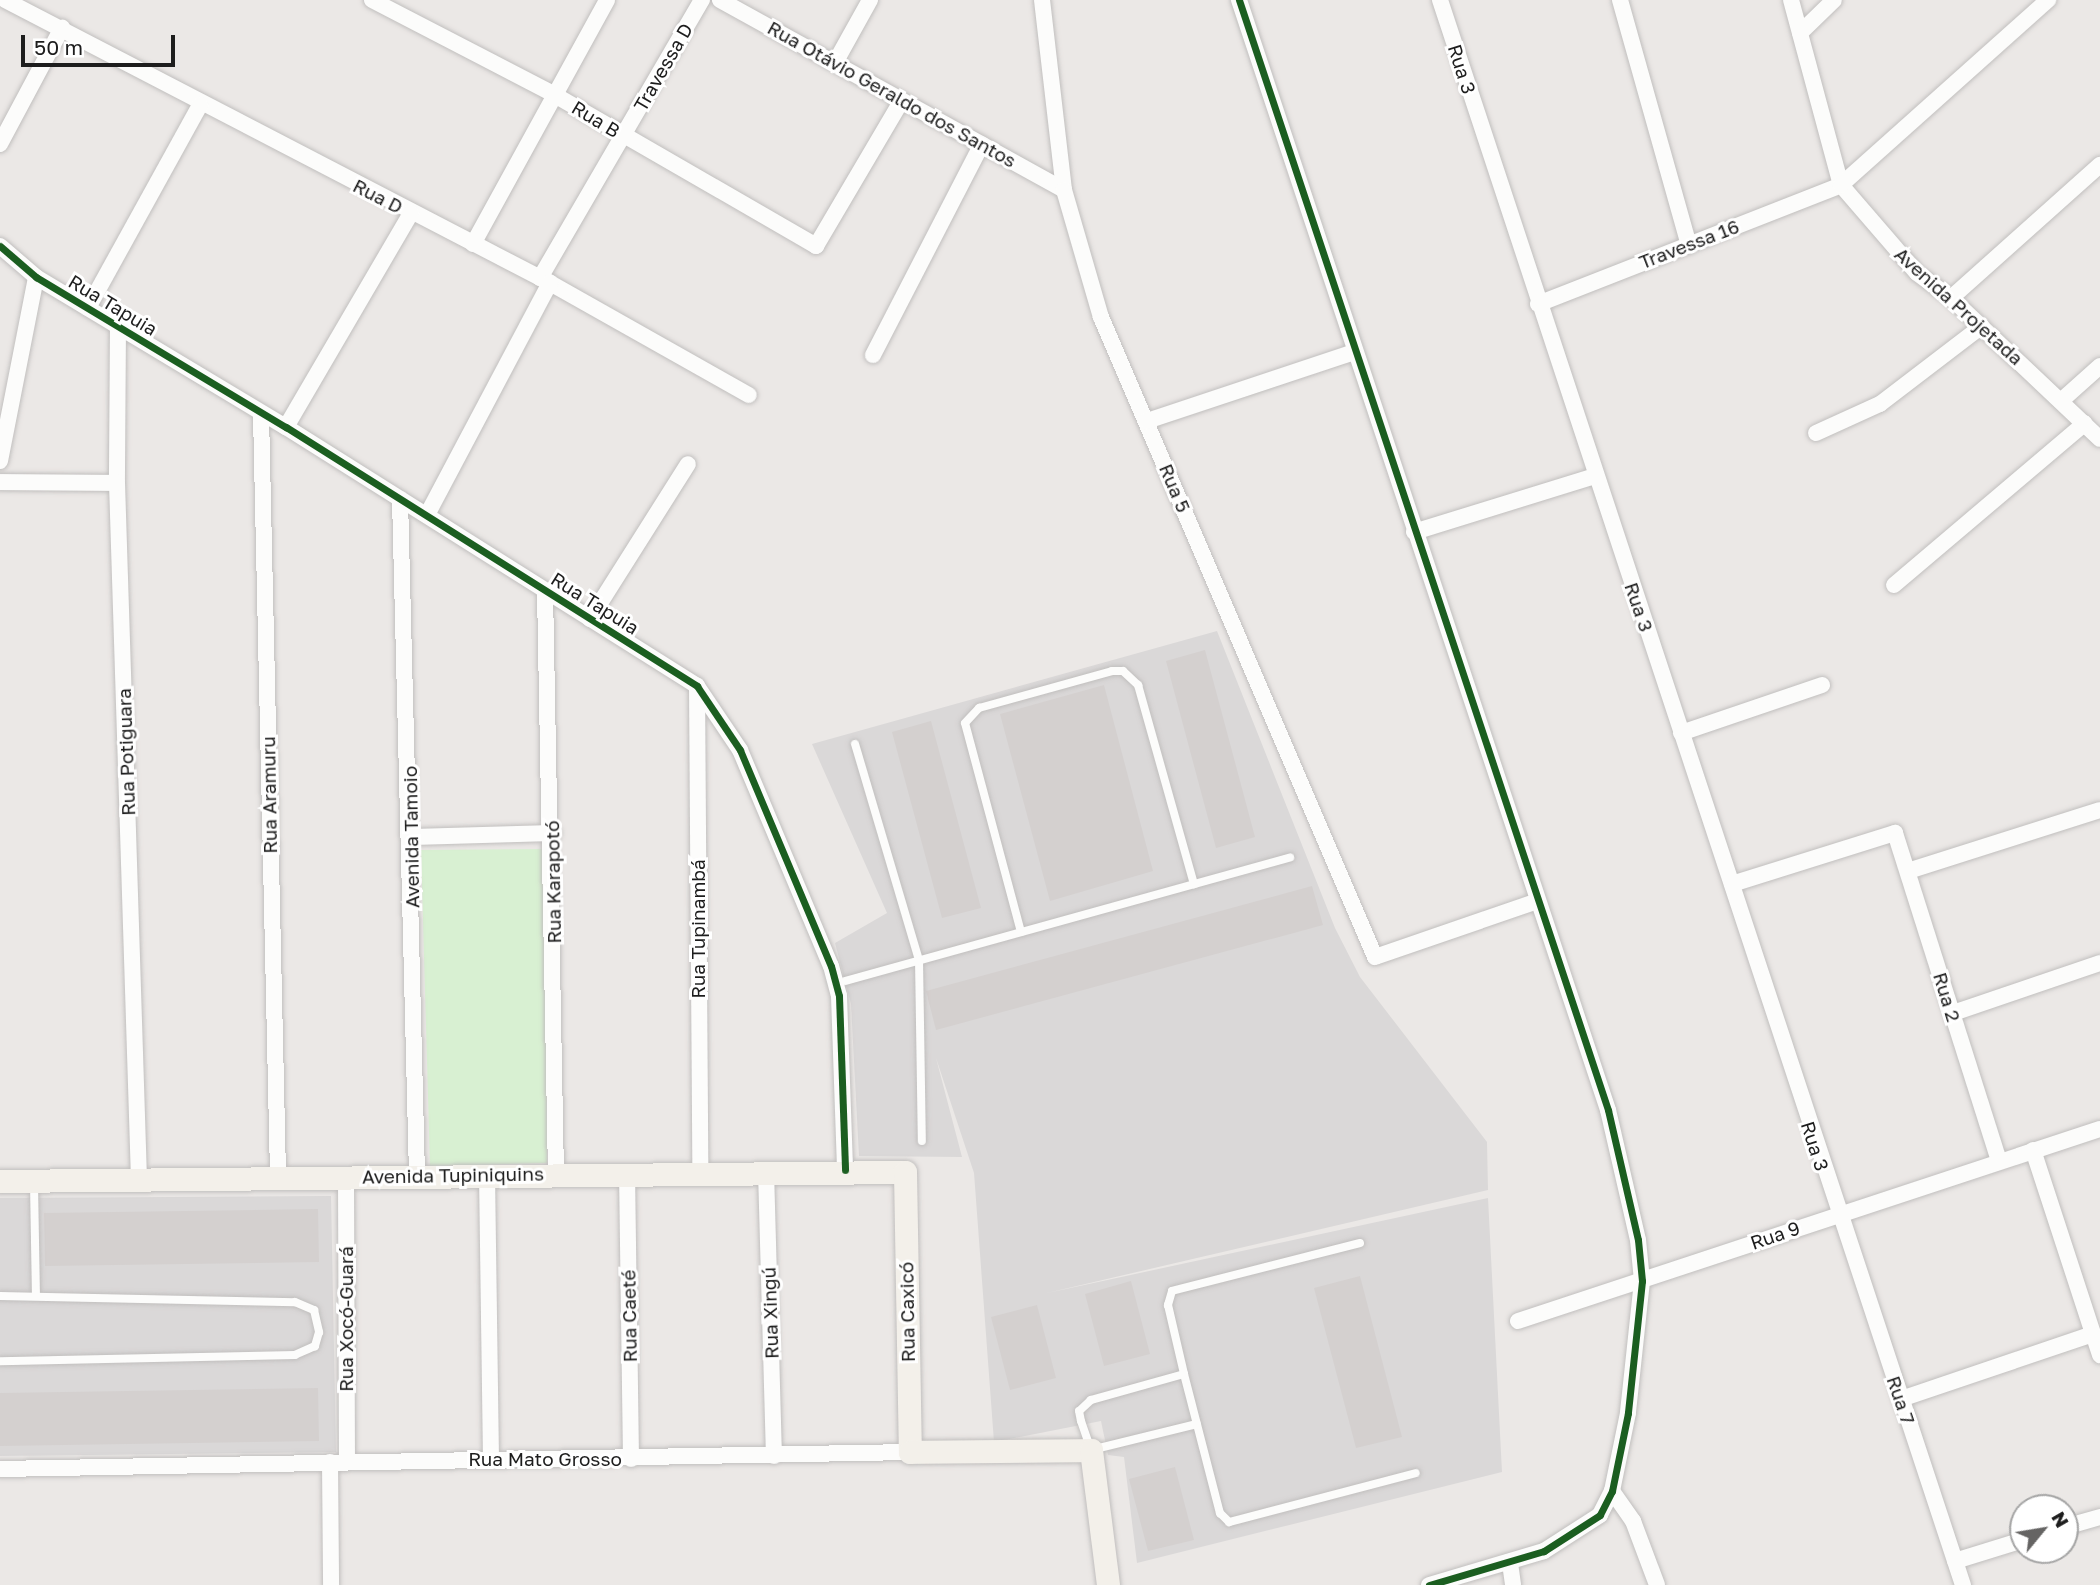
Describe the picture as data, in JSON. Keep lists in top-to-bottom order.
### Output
{
  "streets": {
    "street": [
      "Travessa D",
      "Rua 3",
      "Rua Otávio Geraldo dos Santos",
      "Rua B",
      "Rua D",
      "Travessa 16",
      "Rua Tapuia",
      "Avenida Projetada",
      "Rua 5",
      "Rua Potiguara",
      "Rua Aramuru",
      "Avenida Tamoio",
      "Rua Karapotó",
      "Rua Tupinambá",
      "Rua 2",
      "Avenida Tupiniquins",
      "Rua 9",
      "Rua Caxicó",
      "Rua Xingú",
      "Rua Caeté",
      "Rua Xocó-Guará",
      "Rua 7",
      "Rua Mato Grosso"
    ]
  },
  "crossings": [
    ["Travessa D", "Rua B"],
    ["Travessa D", "Rua D"],
    ["Travessa D", "Rua Tapuia"],
    ["Rua 3", "Travessa 16"],
    ["Rua 3", "Rua 2"],
    ["Rua 3", "Rua 9"],
    ["Rua 3", "Rua 7"],
    ["Rua Otávio Geraldo dos Santos", "Rua B"],
    ["Rua Otávio Geraldo dos Santos", "Rua 5"],
    ["Travessa 16", "Avenida Projetada"],
    ["Rua Tapuia", "Rua Potiguara"],
    ["Rua Tapuia", "Rua Aramuru"],
    ["Rua Tapuia", "Avenida Tamoio"],
    ["Rua Tapuia", "Rua Karapotó"],
    ["Rua Tapuia", "Rua Tupinambá"],
    ["Rua Tapuia", "Avenida Tupiniquins"],
    ["Rua Potiguara", "Avenida Tupiniquins"],
    ["Rua Aramuru", "Avenida Tupiniquins"],
    ["Avenida Tamoio", "Avenida Tupiniquins"],
    ["Rua Karapotó", "Avenida Tupiniquins"],
    ["Rua Tupinambá", "Avenida Tupiniquins"],
    ["Rua 2", "Rua 9"],
    ["Avenida Tupiniquins", "Rua Caxicó"],
    ["Avenida Tupiniquins", "Rua Xingú"],
    ["Avenida Tupiniquins", "Rua Caeté"],
    ["Avenida Tupiniquins", "Rua Xocó-Guará"],
    ["Rua 9", "Rua 7"],
    ["Rua Caxicó", "Rua Mato Grosso"],
    ["Rua Xingú", "Rua Mato Grosso"],
    ["Rua Caeté", "Rua Mato Grosso"],
    ["Rua Xocó-Guará", "Rua Mato Grosso"]
  ],
  "scale_bar": "50 m",
  "north": "top right"
}
